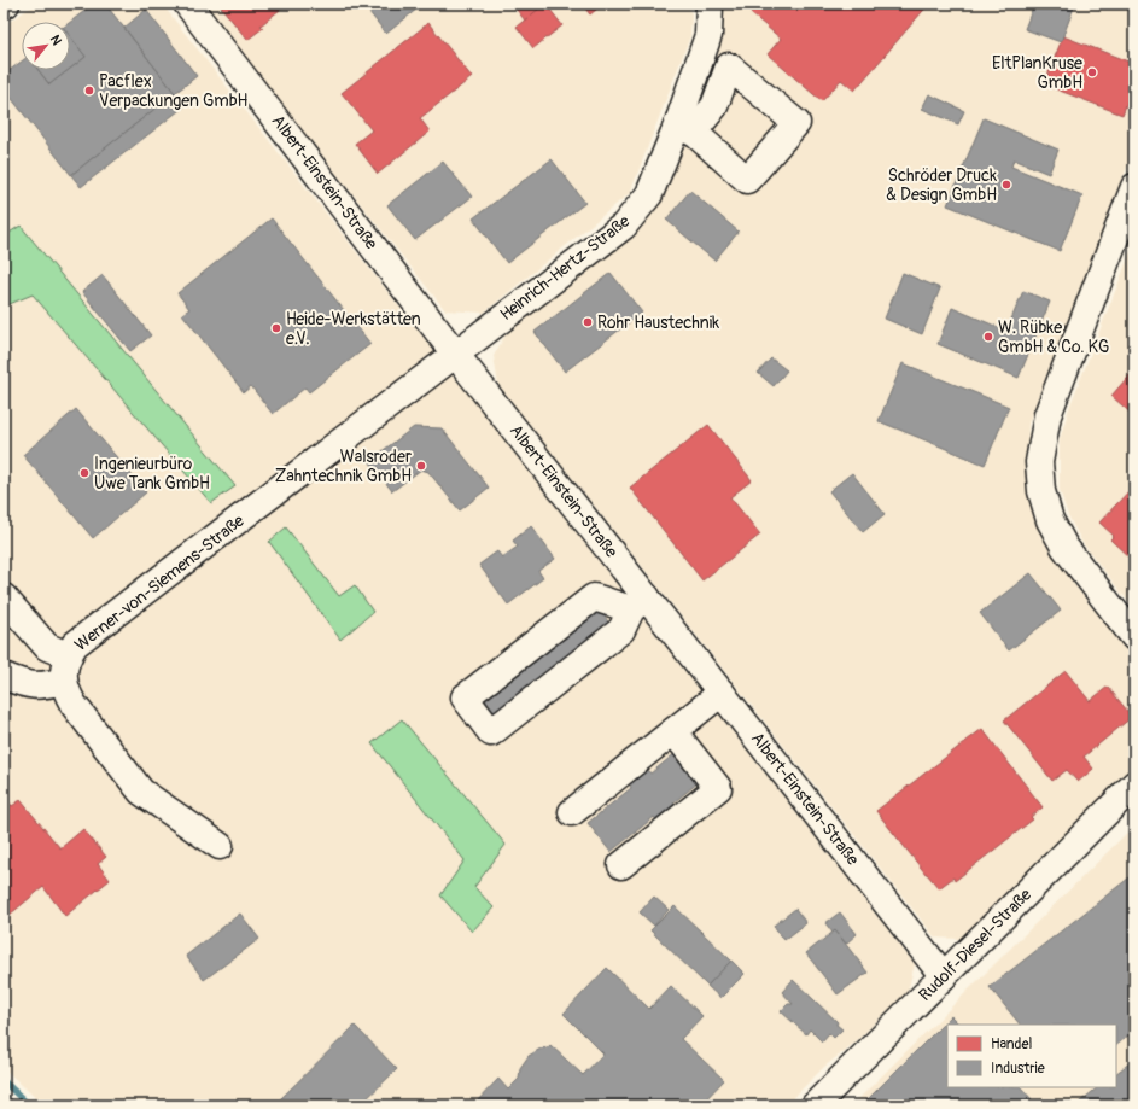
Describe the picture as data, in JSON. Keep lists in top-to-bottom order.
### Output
{
  "streets": {
    "street": [
      "Albert-Einstein-Straße",
      "Heinrich-Hertz-Straße",
      "Werner-von-Siemens-Straße",
      "Rudolf-Diesel-Straße"
    ]
  },
  "crossings": [
    ["Albert-Einstein-Straße", "Heinrich-Hertz-Straße"],
    ["Albert-Einstein-Straße", "Werner-von-Siemens-Straße"],
    ["Albert-Einstein-Straße", "Rudolf-Diesel-Straße"],
    ["Heinrich-Hertz-Straße", "Werner-von-Siemens-Straße"]
  ],
  "places": [
    "EltPlanKruse GmbH",
    "Pacflex Verpackungen GmbH",
    "Schröder Druck & Design GmbH",
    "Rohr Haustechnik",
    "Heide-Werkstätten e.V.",
    "W. Rübke GmbH & Co. KG",
    "Walsroder Zahntechnik GmbH",
    "Ingenieurbüro Uwe Tank GmbH"
  ],
  "legend": ["Handel", "Industrie"],
  "north": "top right"
}
